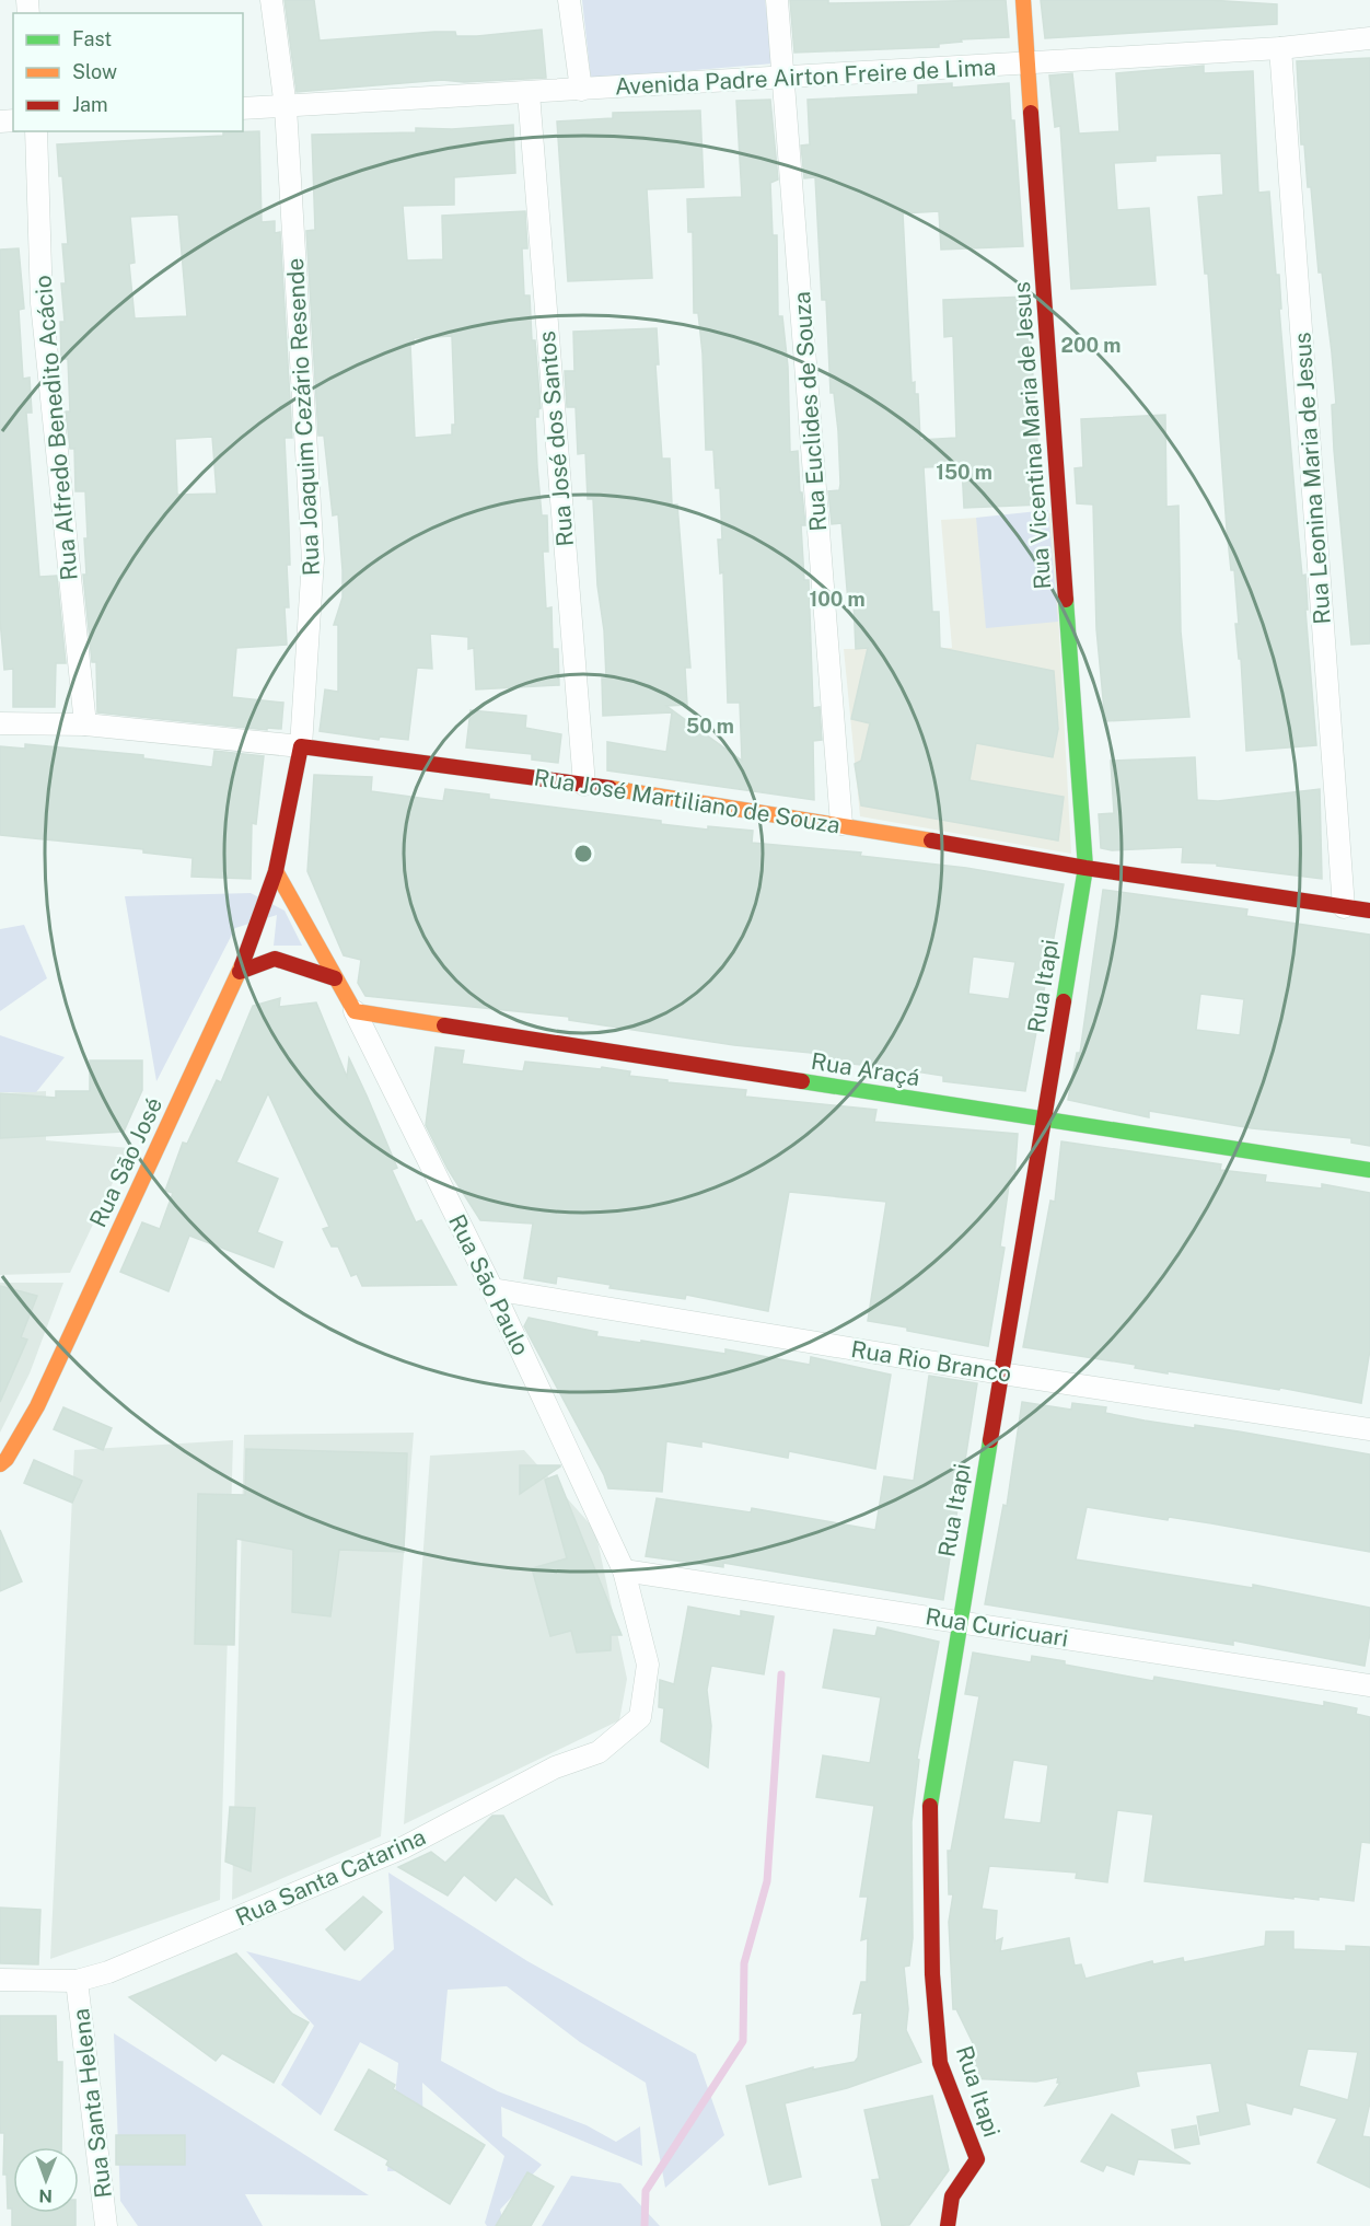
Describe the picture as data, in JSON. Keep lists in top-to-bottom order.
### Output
{
  "streets": {
    "street": [
      "Avenida Padre Airton Freire de Lima",
      "Rua Euclides de Souza",
      "Rua Joaquim Cezário Resende",
      "Rua Alfredo Benedito Acácio",
      "Rua Vicentina Maria de Jesus",
      "Rua José dos Santos",
      "Rua Leonina Maria de Jesus",
      "Rua José Martiliano de Souza",
      "Rua Itapi",
      "Rua Araçá",
      "Rua São José",
      "Rua São Paulo",
      "Rua Rio Branco",
      "Rua Curicuari",
      "Rua Santa Catarina",
      "Rua Santa Helena"
    ]
  },
  "crossings": [
    ["Avenida Padre Airton Freire de Lima", "Rua Euclides de Souza"],
    ["Avenida Padre Airton Freire de Lima", "Rua Joaquim Cezário Resende"],
    ["Avenida Padre Airton Freire de Lima", "Rua Vicentina Maria de Jesus"],
    ["Avenida Padre Airton Freire de Lima", "Rua José dos Santos"],
    ["Avenida Padre Airton Freire de Lima", "Rua Leonina Maria de Jesus"],
    ["Rua Euclides de Souza", "Rua José Martiliano de Souza"],
    ["Rua Joaquim Cezário Resende", "Rua José Martiliano de Souza"],
    ["Rua Joaquim Cezário Resende", "Rua São José"],
    ["Rua Joaquim Cezário Resende", "Rua São Paulo"],
    ["Rua Alfredo Benedito Acácio", "Rua José Martiliano de Souza"],
    ["Rua Vicentina Maria de Jesus", "Rua José Martiliano de Souza"],
    ["Rua Vicentina Maria de Jesus", "Rua Itapi"],
    ["Rua José dos Santos", "Rua José Martiliano de Souza"],
    ["Rua Leonina Maria de Jesus", "Rua José Martiliano de Souza"],
    ["Rua José Martiliano de Souza", "Rua Itapi"],
    ["Rua Itapi", "Rua Araçá"],
    ["Rua Itapi", "Rua Rio Branco"],
    ["Rua Itapi", "Rua Curicuari"],
    ["Rua Araçá", "Rua São Paulo"],
    ["Rua São José", "Rua São Paulo"],
    ["Rua São Paulo", "Rua Rio Branco"],
    ["Rua São Paulo", "Rua Curicuari"],
    ["Rua São Paulo", "Rua Santa Catarina"],
    ["Rua Santa Catarina", "Rua Santa Helena"]
  ],
  "legend": ["Fast", "Slow", "Jam"],
  "north": "bottom",
  "rings": [
    "200 m",
    "150 m",
    "100 m",
    "50 m"
  ]
}
